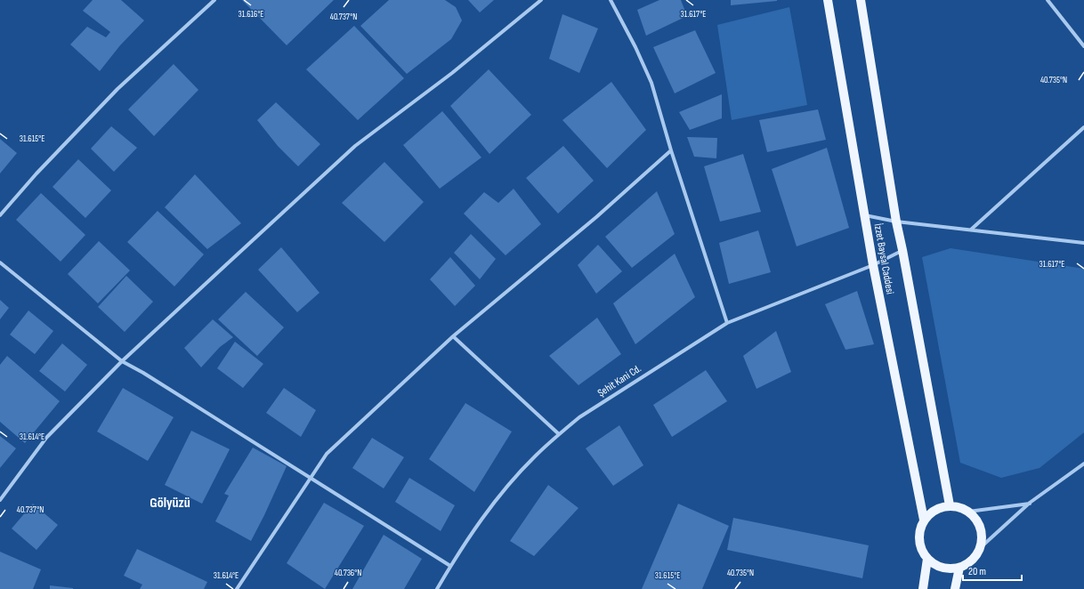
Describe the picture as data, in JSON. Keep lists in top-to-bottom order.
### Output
{
  "streets": {
    "main road": ["İzzet Baysal Caddesi"],
    "street": ["Şehit Kani Cd."]
  },
  "crossings": [
    ["İzzet Baysal Caddesi", "Şehit Kani Cd."]
  ],
  "districts": ["Gölyüzü"],
  "scale_bar": "20 m",
  "coordinates": [
    "31.616°E",
    "31.617°E",
    "40.737°N",
    "40.735°N",
    "31.615°E",
    "31.614°E",
    "40.736°N"
  ]
}
